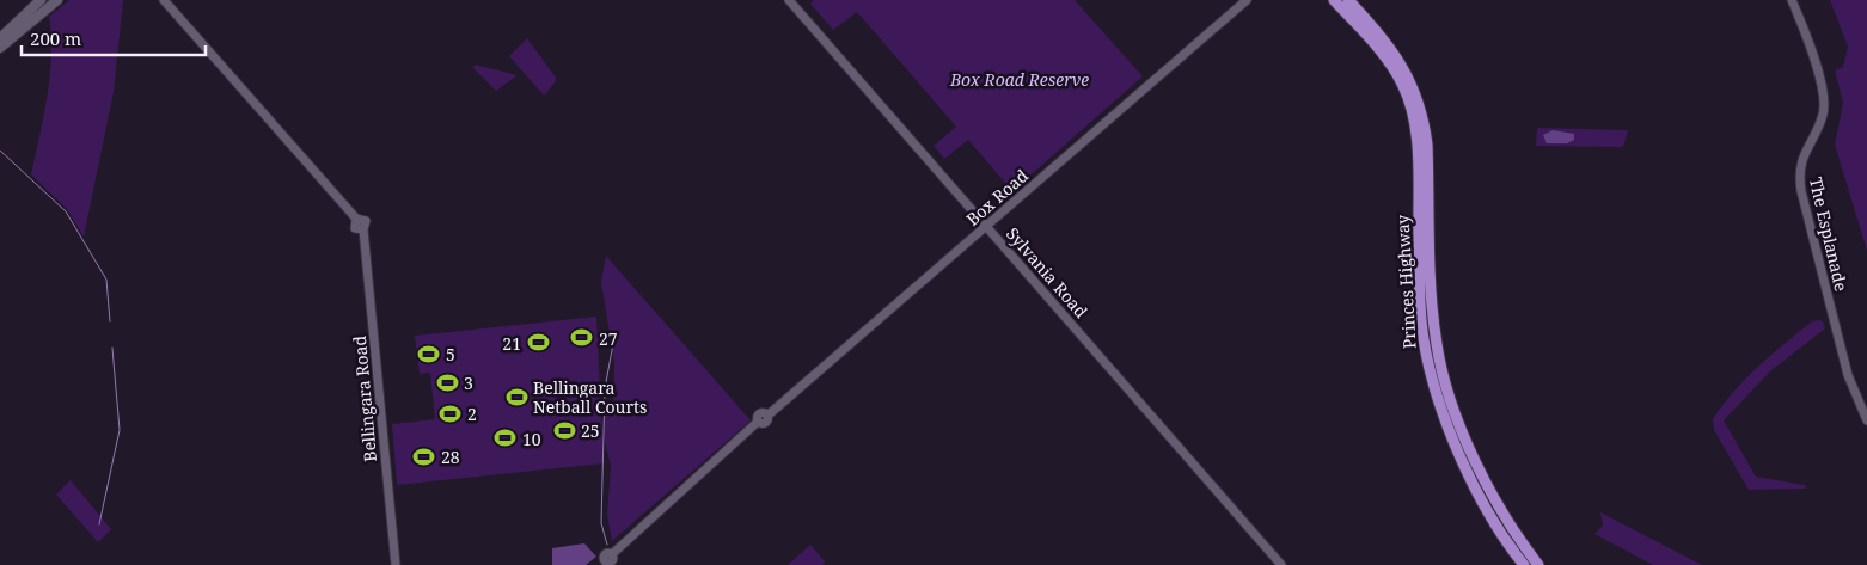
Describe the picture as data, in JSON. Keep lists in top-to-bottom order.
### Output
{
  "streets": {
    "highway": ["Princes Highway"],
    "street": [
      "Box Road",
      "The Esplanade",
      "Sylvania Road",
      "Bellingara Road"
    ]
  },
  "crossings": [
    ["Box Road", "Sylvania Road"]
  ],
  "parks": ["Box Road Reserve"],
  "places": {
    "sports": [
      "27",
      "21",
      "5",
      "3",
      "Bellingara Netball Courts",
      "2",
      "25",
      "10",
      "28"
    ]
  },
  "scale_bar": "200 m"
}
